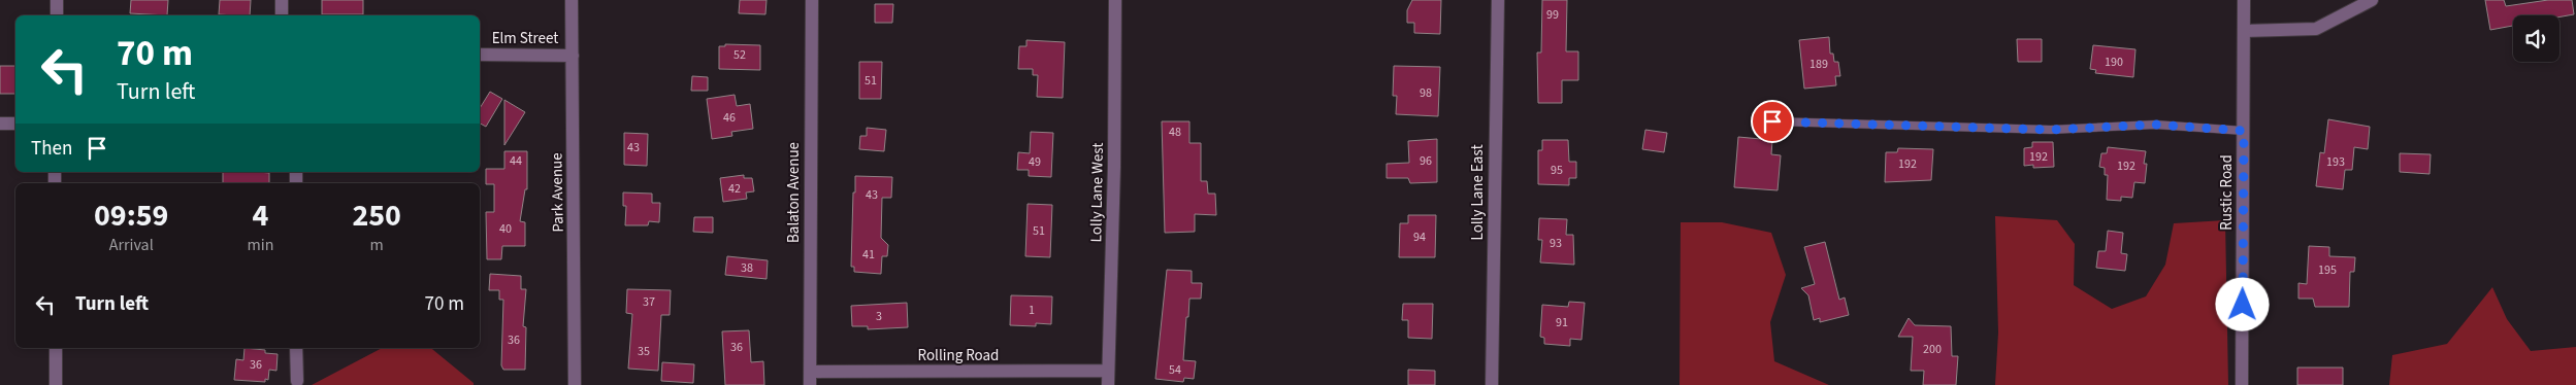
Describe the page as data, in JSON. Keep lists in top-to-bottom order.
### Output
{
  "streets": {
    "street": [
      "Elm Street",
      "Park Avenue",
      "Balaton Avenue",
      "Lolly Lane West",
      "Lolly Lane East",
      "Rustic Road",
      "Rolling Road"
    ]
  },
  "crossings": [
    ["Elm Street", "Park Avenue"],
    ["Balaton Avenue", "Rolling Road"],
    ["Lolly Lane West", "Rolling Road"]
  ],
  "house_numbers": [
    "99",
    "52",
    "190",
    "189",
    "51",
    "98",
    "46",
    "48",
    "43",
    "192",
    "44",
    "96",
    "49",
    "193",
    "192",
    "192",
    "95",
    "42",
    "43",
    "40",
    "51",
    "94",
    "93",
    "41",
    "38",
    "195",
    "37",
    "1",
    "3",
    "91",
    "36",
    "36",
    "200",
    "35",
    "36",
    "54"
  ],
  "page": {
    "turn": ["70 m", "Turn left"],
    "then": "Then",
    "eta": [
      "09:59",
      "Arrival",
      "4",
      "min",
      "250",
      "m"
    ],
    "list": [
      {
        "name": "Turn left",
        "value": "70 m"
      }
    ]
  }
}
